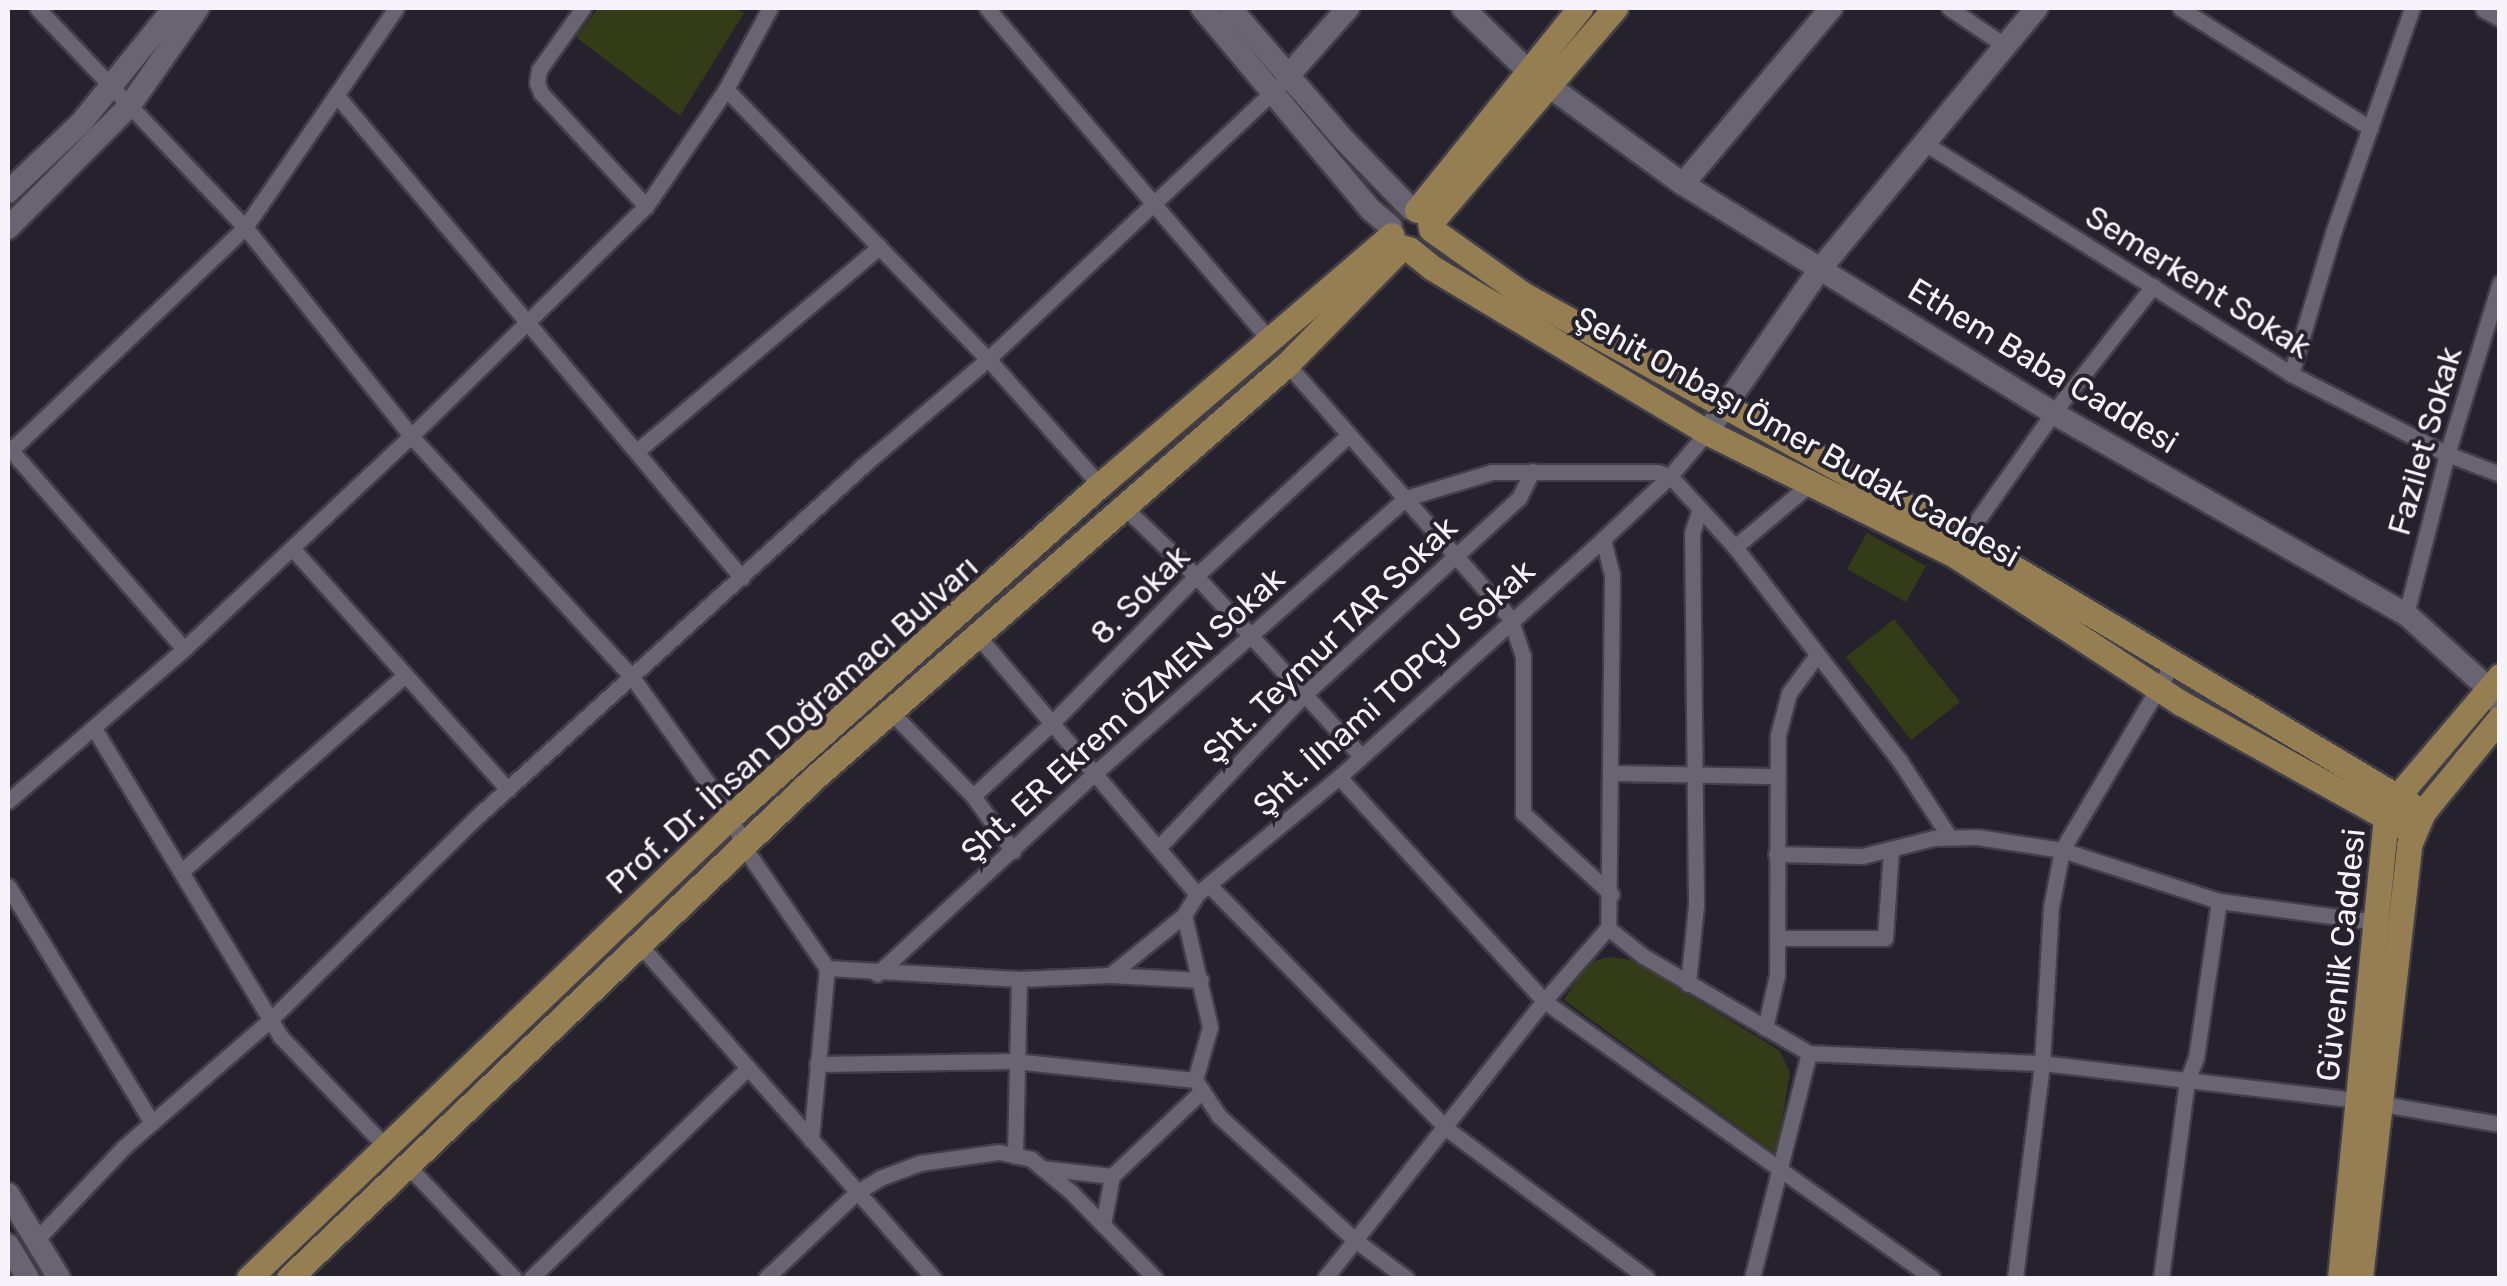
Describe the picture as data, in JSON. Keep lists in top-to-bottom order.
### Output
{
  "streets": {
    "main road": ["Şehit Onbaşı Ömer Budak Caddesi", "Prof. Dr. İhsan Doğramacı Bulvarı", "Güvenlik Caddesi"],
    "street": [
      "Semerkent Sokak",
      "Ethem Baba Caddesi",
      "Fazilet Sokak",
      "8. Sokak",
      "Şht. Teymur TAR Sokak",
      "Şht. İlhami TOPÇU Sokak",
      "Şht. ER Ekrem ÖZMEN Sokak"
    ]
  },
  "crossings": [
    ["Semerkent Sokak", "Fazilet Sokak"],
    ["Ethem Baba Caddesi", "Fazilet Sokak"],
    ["Ethem Baba Caddesi", "Güvenlik Caddesi"],
    ["Şehit Onbaşı Ömer Budak Caddesi", "Şht. İlhami TOPÇU Sokak"],
    ["Şehit Onbaşı Ömer Budak Caddesi", "Prof. Dr. İhsan Doğramacı Bulvarı"],
    ["Şehit Onbaşı Ömer Budak Caddesi", "Güvenlik Caddesi"]
  ]
}
